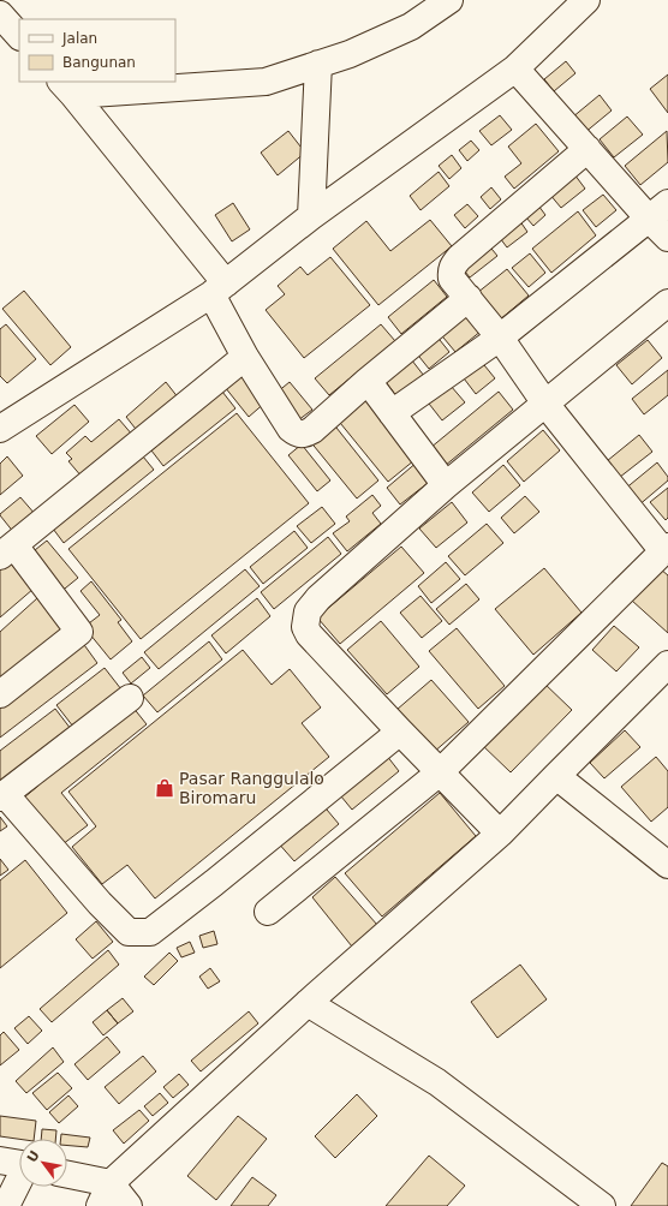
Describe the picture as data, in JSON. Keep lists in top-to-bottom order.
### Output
{
  "places": {
    "shop": ["Pasar Ranggulalo Biromaru"]
  },
  "legend": ["Jalan", "Bangunan"],
  "north": "top left"
}
